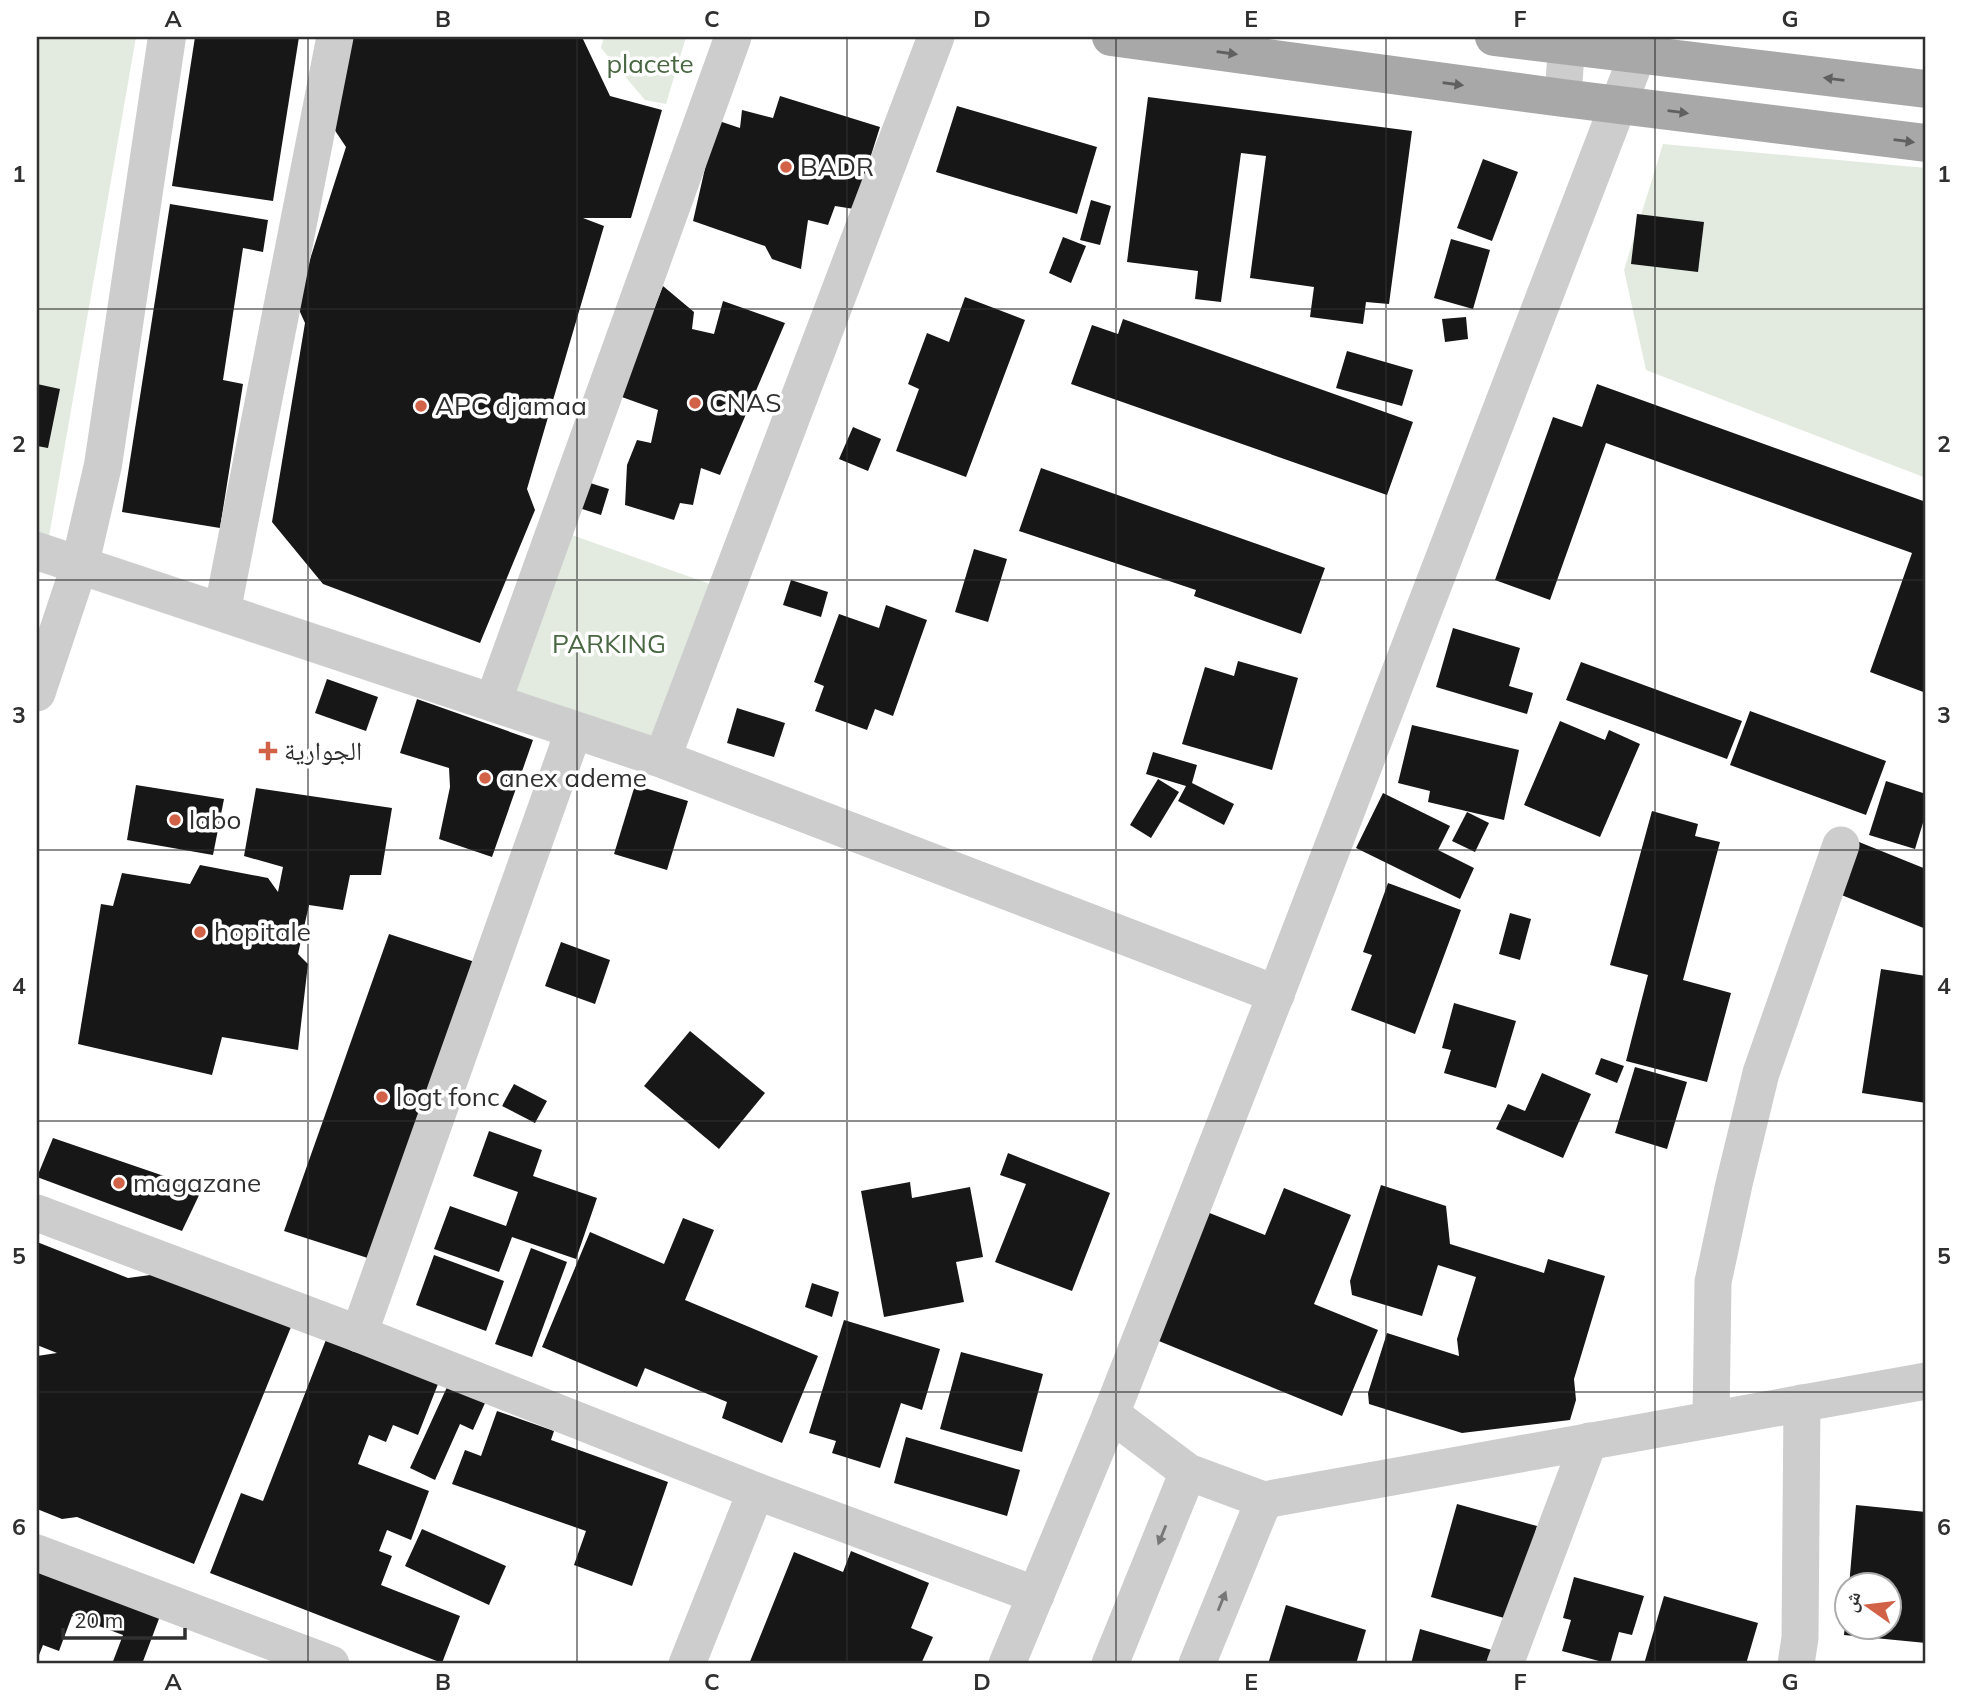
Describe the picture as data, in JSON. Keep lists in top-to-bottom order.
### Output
{
  "parks": ["placete", "PARKING"],
  "places": {
    "other": [
      "BADR",
      "CNAS",
      "APC djamaa",
      "anex ademe",
      "labo",
      "hopitale",
      "logt fonc",
      "magazane"
    ],
    "health": ["الجوارية"]
  },
  "scale_bar": "20 m",
  "north": "left",
  "grid": {
    "columns": [
      "A",
      "B",
      "C",
      "D",
      "E",
      "F",
      "G"
    ],
    "rows": [
      "1",
      "2",
      "3",
      "4",
      "5",
      "6"
    ]
  }
}
